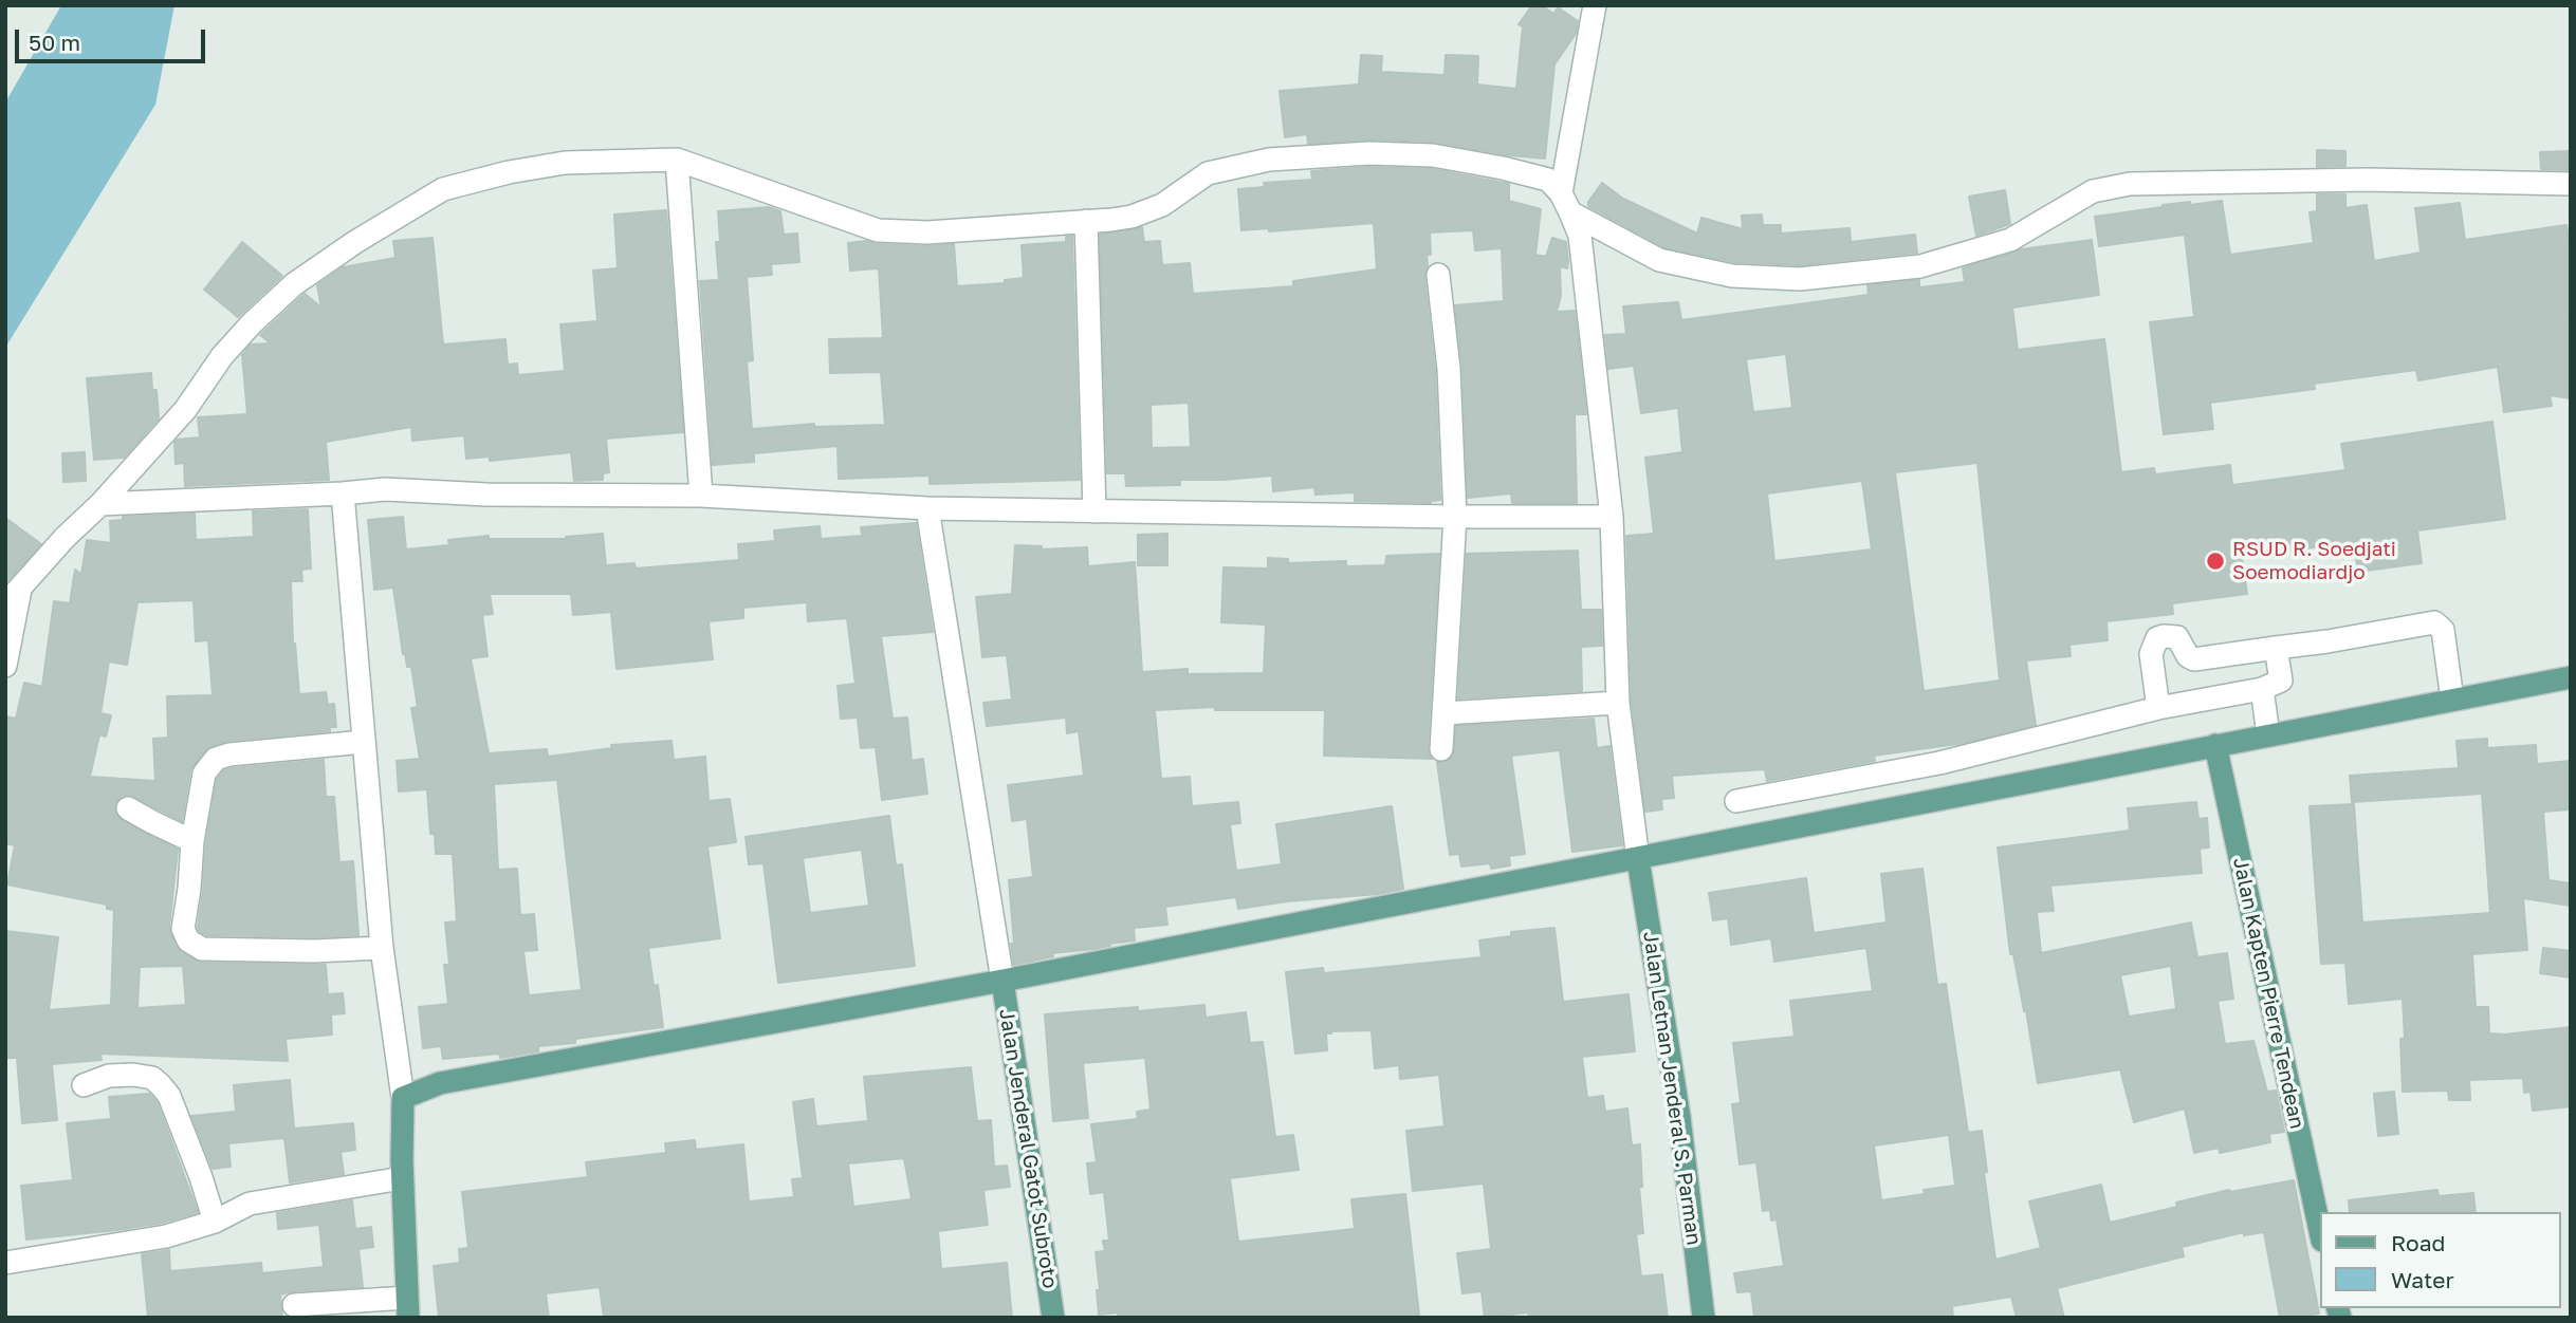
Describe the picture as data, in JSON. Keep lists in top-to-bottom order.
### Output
{
  "streets": {
    "main road": ["Jalan Kapten Pierre Tendean", "Jalan Letnan Jenderal S. Parman", "Jalan Jenderal Gatot Subroto"]
  },
  "places": ["RSUD R. Soedjati Soemodiardjo"],
  "legend": ["Road", "Water"],
  "scale_bar": "50 m"
}
